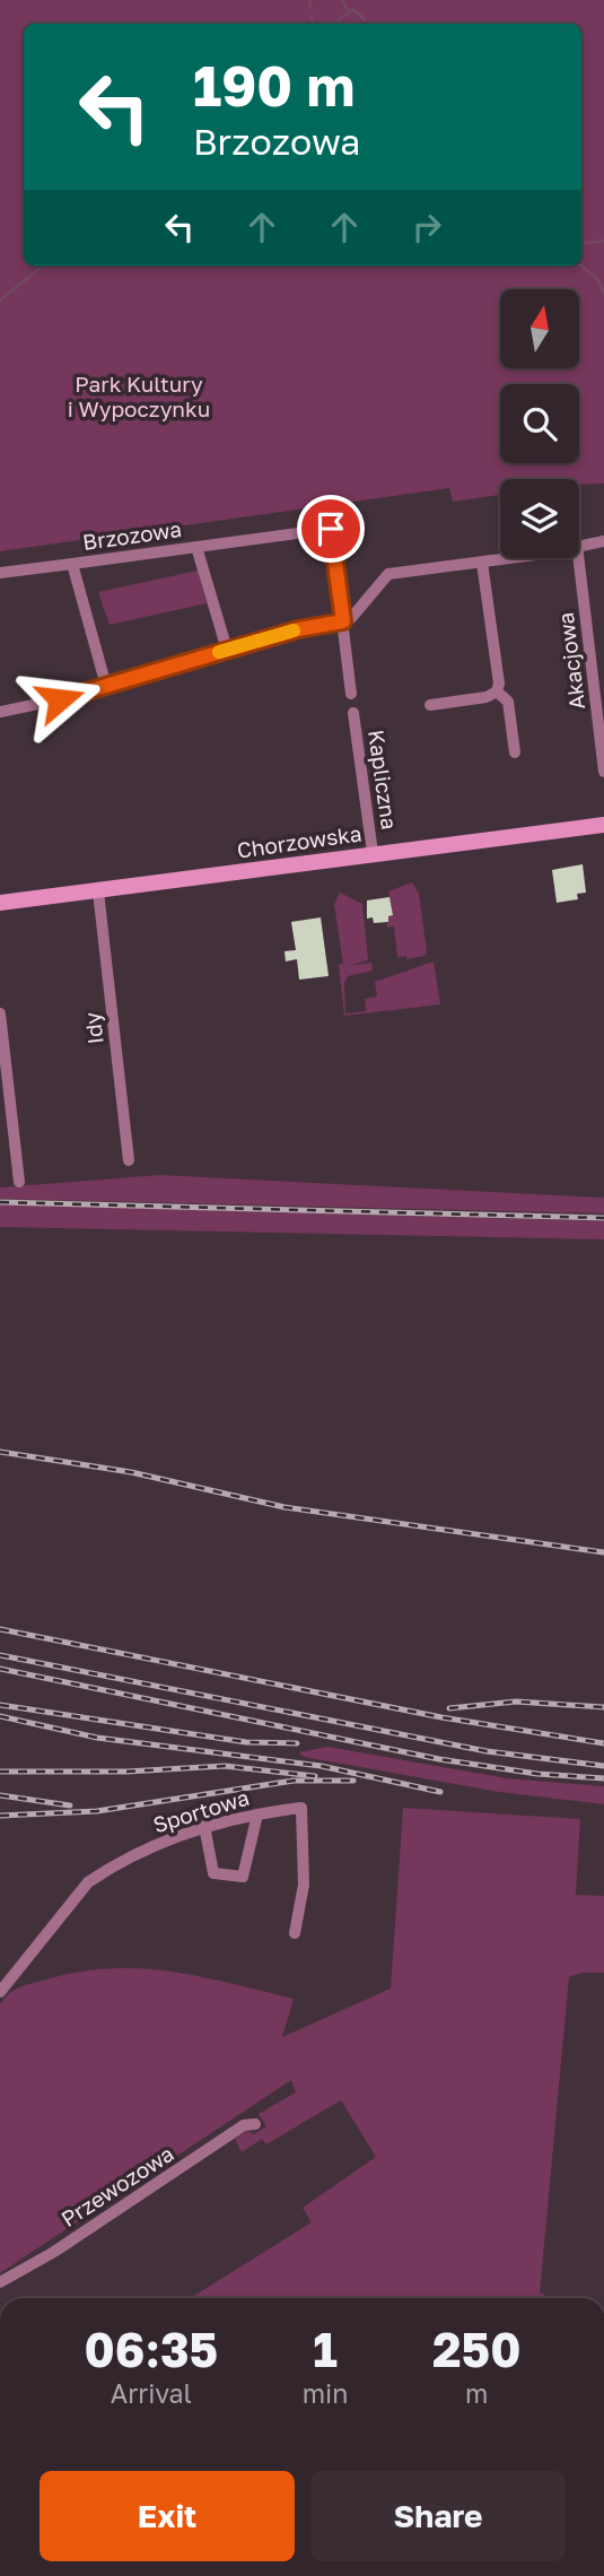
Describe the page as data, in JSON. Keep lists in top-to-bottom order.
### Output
{
  "streets": {
    "main road": ["Chorzowska"],
    "street": [
      "Brzozowa",
      "Akacjowa",
      "Kapliczna",
      "Idy",
      "Sportowa",
      "Przewozowa"
    ]
  },
  "crossings": [
    ["Kapliczna", "Chorzowska"],
    ["Chorzowska", "Idy"]
  ],
  "parks": ["Park Kultury i Wypoczynku"],
  "north": "top",
  "page": {
    "turn": ["190 m", "Brzozowa"],
    "eta": [
      "06:35",
      "Arrival",
      "1",
      "min",
      "250",
      "m"
    ],
    "buttons": ["Exit", "Share"]
  }
}
